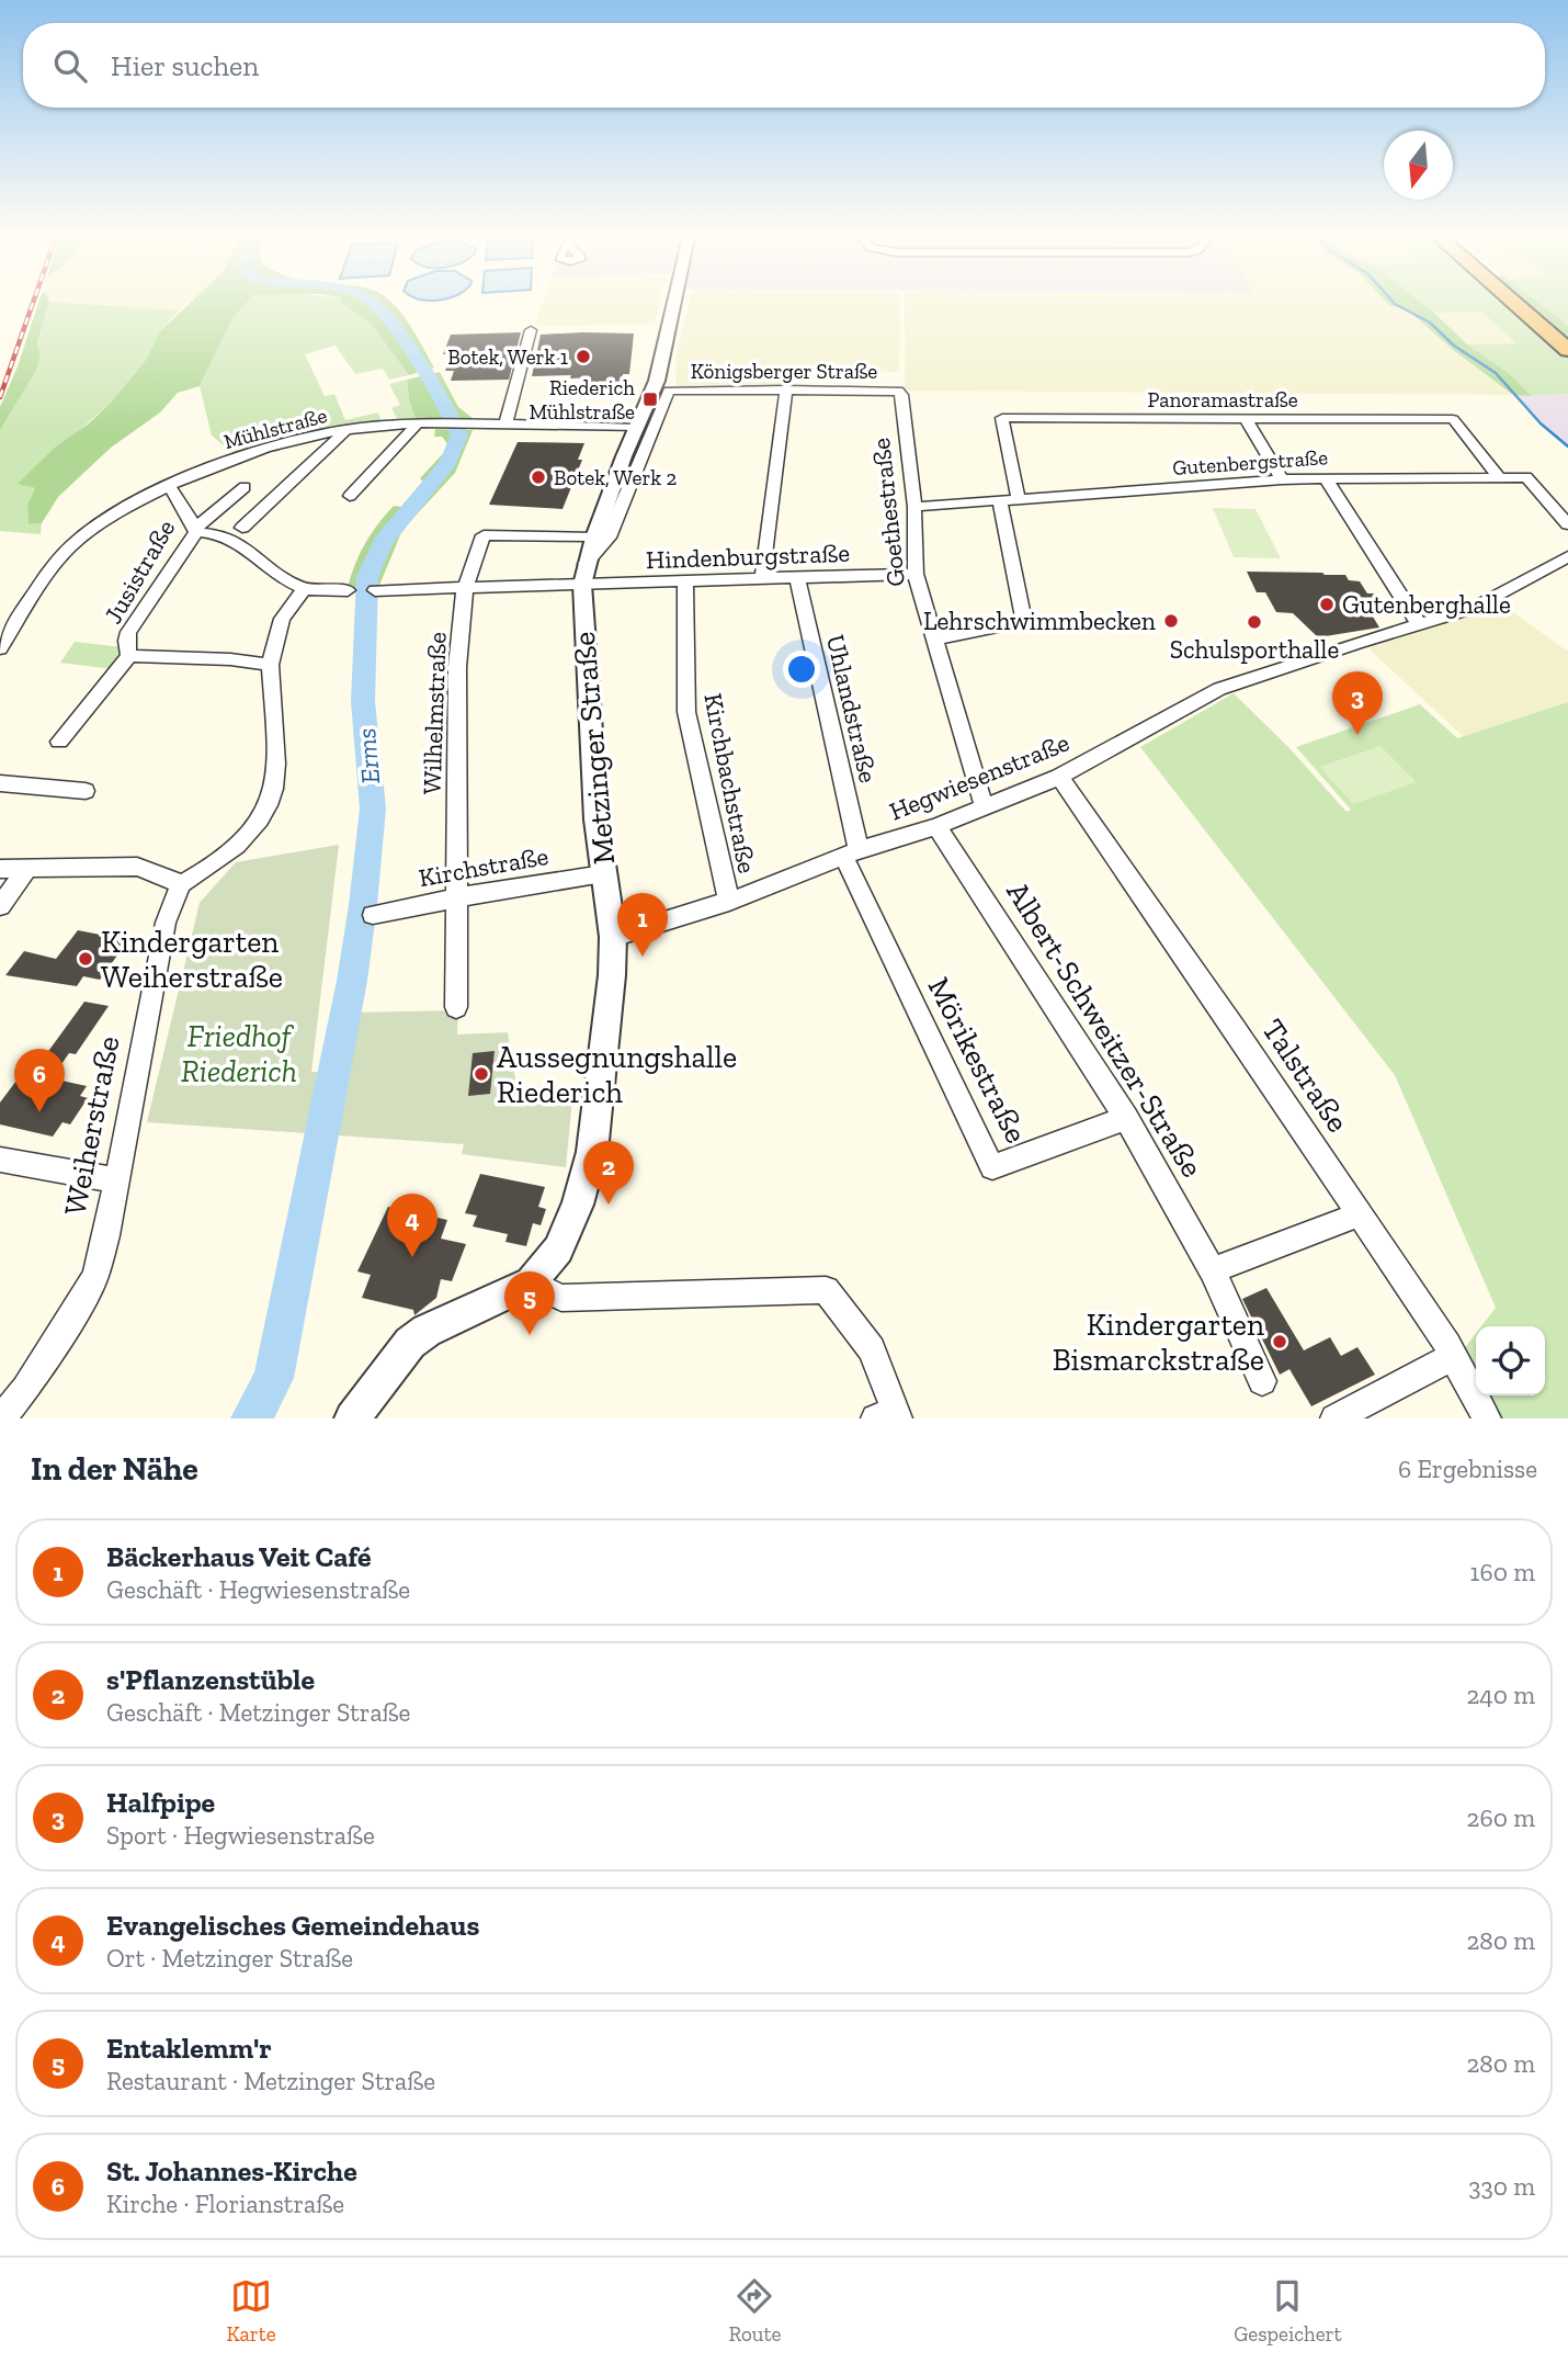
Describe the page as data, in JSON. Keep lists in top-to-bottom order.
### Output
{
  "streets": {
    "street": [
      "Königsberger Straße",
      "Panoramastraße",
      "Mühlstraße",
      "Gutenbergstraße",
      "Goethestraße",
      "Hindenburgstraße",
      "Jusistraße",
      "Uhlandstraße",
      "Wilhelmstraße",
      "Metzinger Straße",
      "Hegwiesenstraße",
      "Kirchbachstraße",
      "Kirchstraße",
      "Albert-Schweitzer-Straße",
      "Mörikestraße",
      "Talstraße",
      "Weiherstraße"
    ]
  },
  "crossings": [
    ["Königsberger Straße", "Goethestraße"],
    ["Königsberger Straße", "Hindenburgstraße"],
    ["Königsberger Straße", "Metzinger Straße"],
    ["Panoramastraße", "Gutenbergstraße"],
    ["Mühlstraße", "Jusistraße"],
    ["Mühlstraße", "Metzinger Straße"],
    ["Gutenbergstraße", "Goethestraße"],
    ["Goethestraße", "Hindenburgstraße"],
    ["Goethestraße", "Hegwiesenstraße"],
    ["Hindenburgstraße", "Uhlandstraße"],
    ["Hindenburgstraße", "Wilhelmstraße"],
    ["Hindenburgstraße", "Metzinger Straße"],
    ["Hindenburgstraße", "Kirchbachstraße"],
    ["Uhlandstraße", "Hegwiesenstraße"],
    ["Uhlandstraße", "Mörikestraße"],
    ["Wilhelmstraße", "Metzinger Straße"],
    ["Wilhelmstraße", "Kirchstraße"],
    ["Metzinger Straße", "Hegwiesenstraße"],
    ["Metzinger Straße", "Kirchstraße"],
    ["Hegwiesenstraße", "Kirchbachstraße"],
    ["Hegwiesenstraße", "Albert-Schweitzer-Straße"],
    ["Hegwiesenstraße", "Mörikestraße"],
    ["Hegwiesenstraße", "Talstraße"],
    ["Albert-Schweitzer-Straße", "Mörikestraße"]
  ],
  "water": ["Erms"],
  "parks": ["Friedhof Riederich"],
  "places": {
    "other": [
      "Botek, Werk 1",
      "Botek, Werk 2",
      "Gutenberghalle",
      "Lehrschwimmbecken",
      "Schulsporthalle",
      "Kindergarten Weiherstraße",
      "Aussegnungshalle Riederich",
      "Kindergarten Bismarckstraße"
    ],
    "transit": ["Riederich Mühlstraße"]
  },
  "north": "bottom",
  "page": {
    "search": "Hier suchen",
    "pins": [
      "3",
      "1",
      "6",
      "2",
      "4",
      "5"
    ],
    "heading": ["In der Nähe", "6 Ergebnisse"],
    "list": [
      {
        "mark": "1",
        "name": "Bäckerhaus Veit Café",
        "note": "Geschäft · Hegwiesenstraße",
        "value": "160 m"
      },
      {
        "mark": "2",
        "name": "s'Pflanzenstüble",
        "note": "Geschäft · Metzinger Straße",
        "value": "240 m"
      },
      {
        "mark": "3",
        "name": "Halfpipe",
        "note": "Sport · Hegwiesenstraße",
        "value": "260 m"
      },
      {
        "mark": "4",
        "name": "Evangelisches Gemeindehaus",
        "note": "Ort · Metzinger Straße",
        "value": "280 m"
      },
      {
        "mark": "5",
        "name": "Entaklemm'r",
        "note": "Restaurant · Metzinger Straße",
        "value": "280 m"
      },
      {
        "mark": "6",
        "name": "St. Johannes-Kirche",
        "note": "Kirche · Florianstraße",
        "value": "330 m"
      }
    ],
    "nav": ["Karte", "Route", "Gespeichert"]
  }
}
